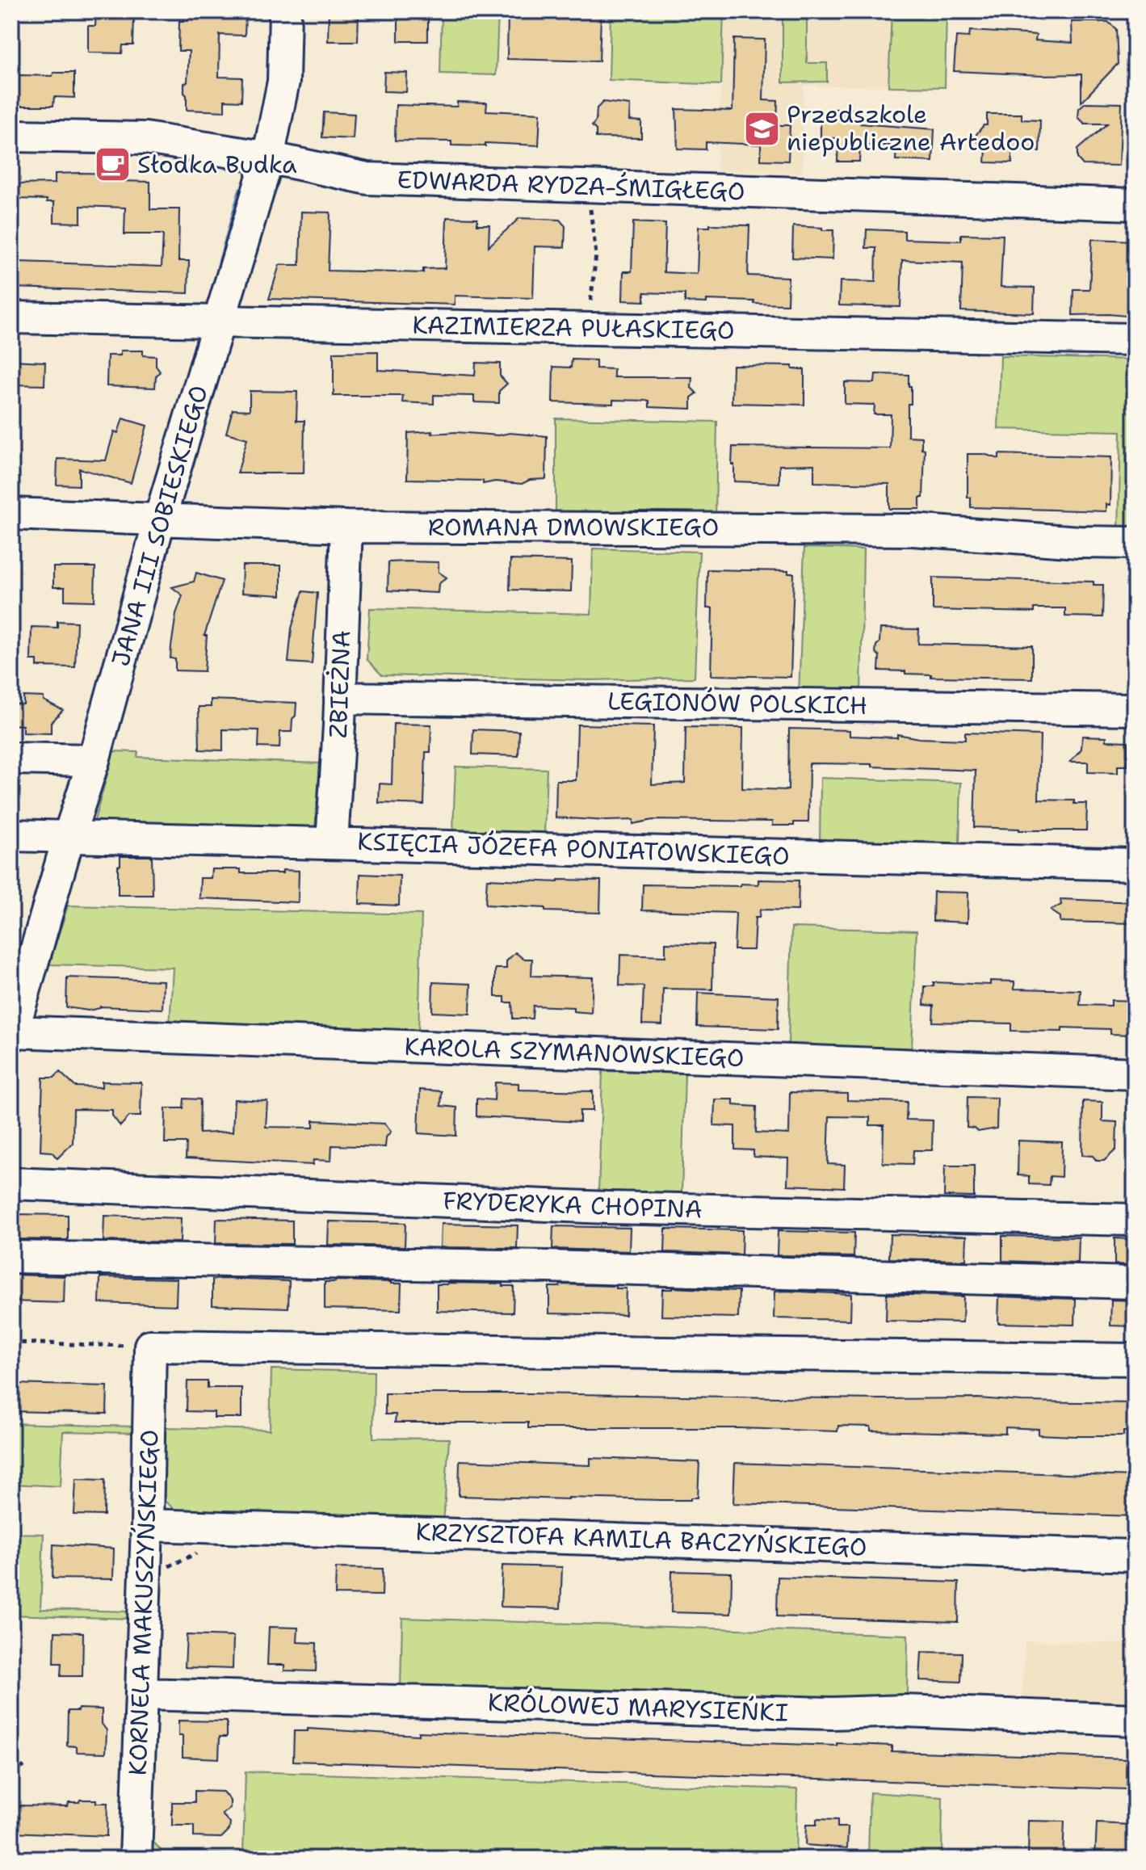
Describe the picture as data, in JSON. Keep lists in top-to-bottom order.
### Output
{
  "streets": {
    "street": [
      "EDWARDA RYDZA-ŚMIGŁEGO",
      "KAZIMIERZA PUŁASKIEGO",
      "JANA III SOBIESKIEGO",
      "ROMANA DMOWSKIEGO",
      "ZBIEŻNA",
      "LEGIONÓW POLSKICH",
      "KSIĘCIA JÓZEFA PONIATOWSKIEGO",
      "KAROLA SZYMANOWSKIEGO",
      "FRYDERYKA CHOPINA",
      "KRZYSZTOFA KAMILA BACZYŃSKIEGO",
      "KORNELA MAKUSZYŃSKIEGO",
      "KRÓLOWEJ MARYSIEŃKI"
    ]
  },
  "crossings": [
    ["EDWARDA RYDZA-ŚMIGŁEGO", "JANA III SOBIESKIEGO"],
    ["KAZIMIERZA PUŁASKIEGO", "JANA III SOBIESKIEGO"],
    ["JANA III SOBIESKIEGO", "ROMANA DMOWSKIEGO"],
    ["JANA III SOBIESKIEGO", "KSIĘCIA JÓZEFA PONIATOWSKIEGO"],
    ["JANA III SOBIESKIEGO", "KAROLA SZYMANOWSKIEGO"],
    ["ROMANA DMOWSKIEGO", "ZBIEŻNA"],
    ["ZBIEŻNA", "LEGIONÓW POLSKICH"],
    ["ZBIEŻNA", "KSIĘCIA JÓZEFA PONIATOWSKIEGO"],
    ["KRZYSZTOFA KAMILA BACZYŃSKIEGO", "KORNELA MAKUSZYŃSKIEGO"],
    ["KORNELA MAKUSZYŃSKIEGO", "KRÓLOWEJ MARYSIEŃKI"]
  ],
  "places": {
    "school or university": ["Przedszkole niepubliczne Artedoo"],
    "cafe": ["Słodka Budka"]
  }
}
